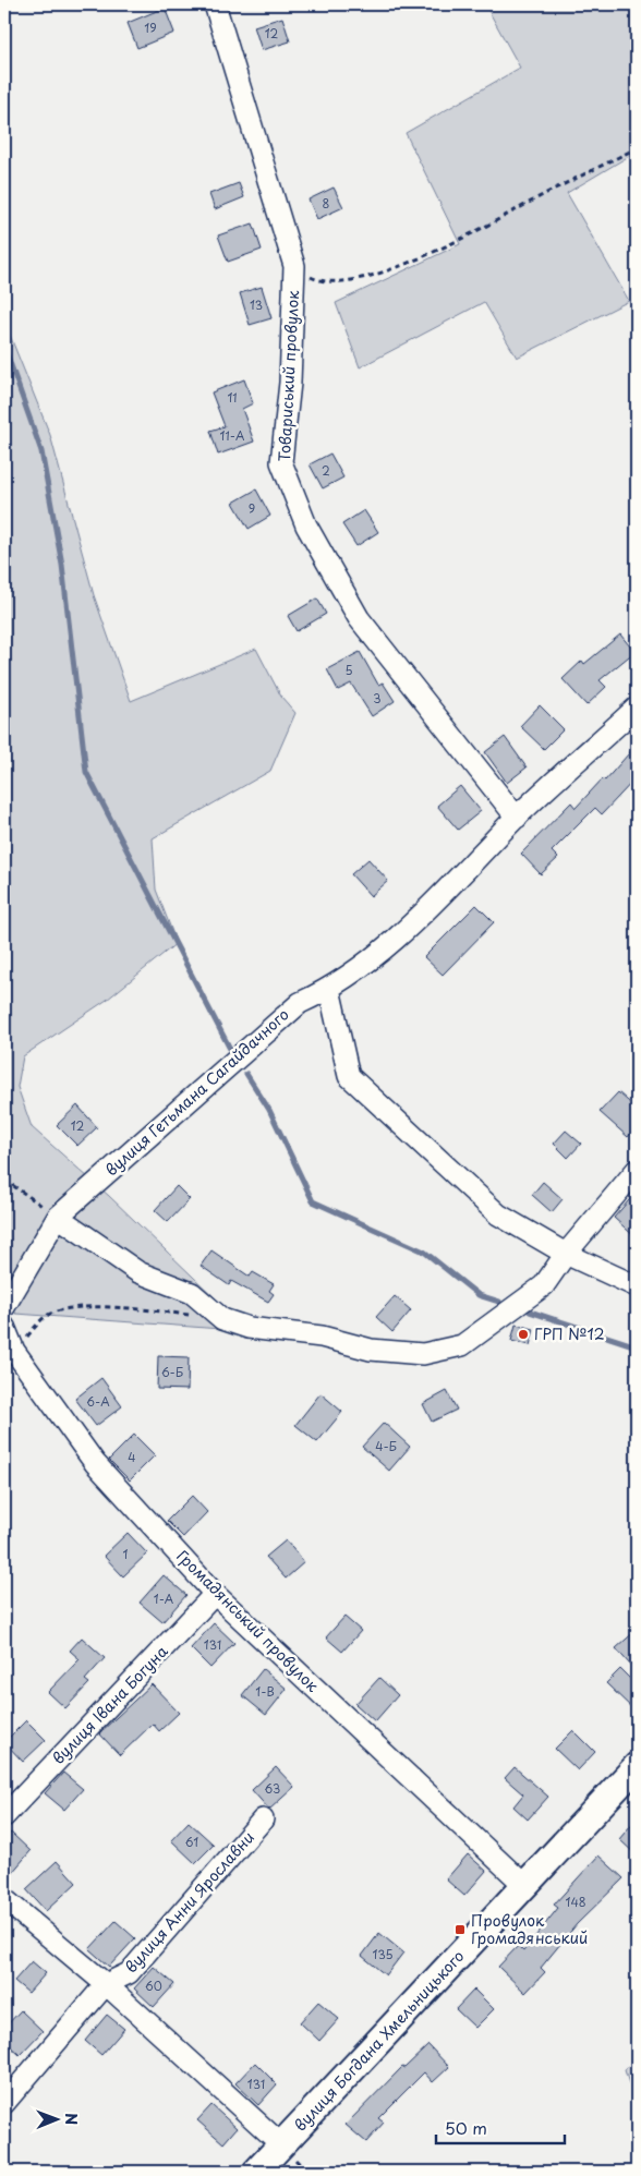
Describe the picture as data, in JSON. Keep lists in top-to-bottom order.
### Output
{
  "streets": {
    "street": [
      "Товариський провулок",
      "вулиця Гетьмана Сагайдачного",
      "Громадянський провулок",
      "вулиця Івана Богуна",
      "вулиця Анни Ярославни",
      "вулиця Богдана Хмельницького"
    ]
  },
  "crossings": [
    ["Товариський провулок", "вулиця Гетьмана Сагайдачного"],
    ["Громадянський провулок", "вулиця Івана Богуна"],
    ["Громадянський провулок", "вулиця Богдана Хмельницького"]
  ],
  "places": {
    "other": ["ГРП №12"],
    "transit": ["Провулок Громадянський"]
  },
  "house_numbers": [
    "19",
    "12",
    "8",
    "13",
    "11",
    "11-А",
    "2",
    "9",
    "5",
    "3",
    "12",
    "6-Б",
    "6-А",
    "4-Б",
    "4",
    "1",
    "1-А",
    "131",
    "1-В",
    "63",
    "61",
    "148",
    "135",
    "60",
    "131"
  ],
  "scale_bar": "50 m",
  "north": "right"
}
